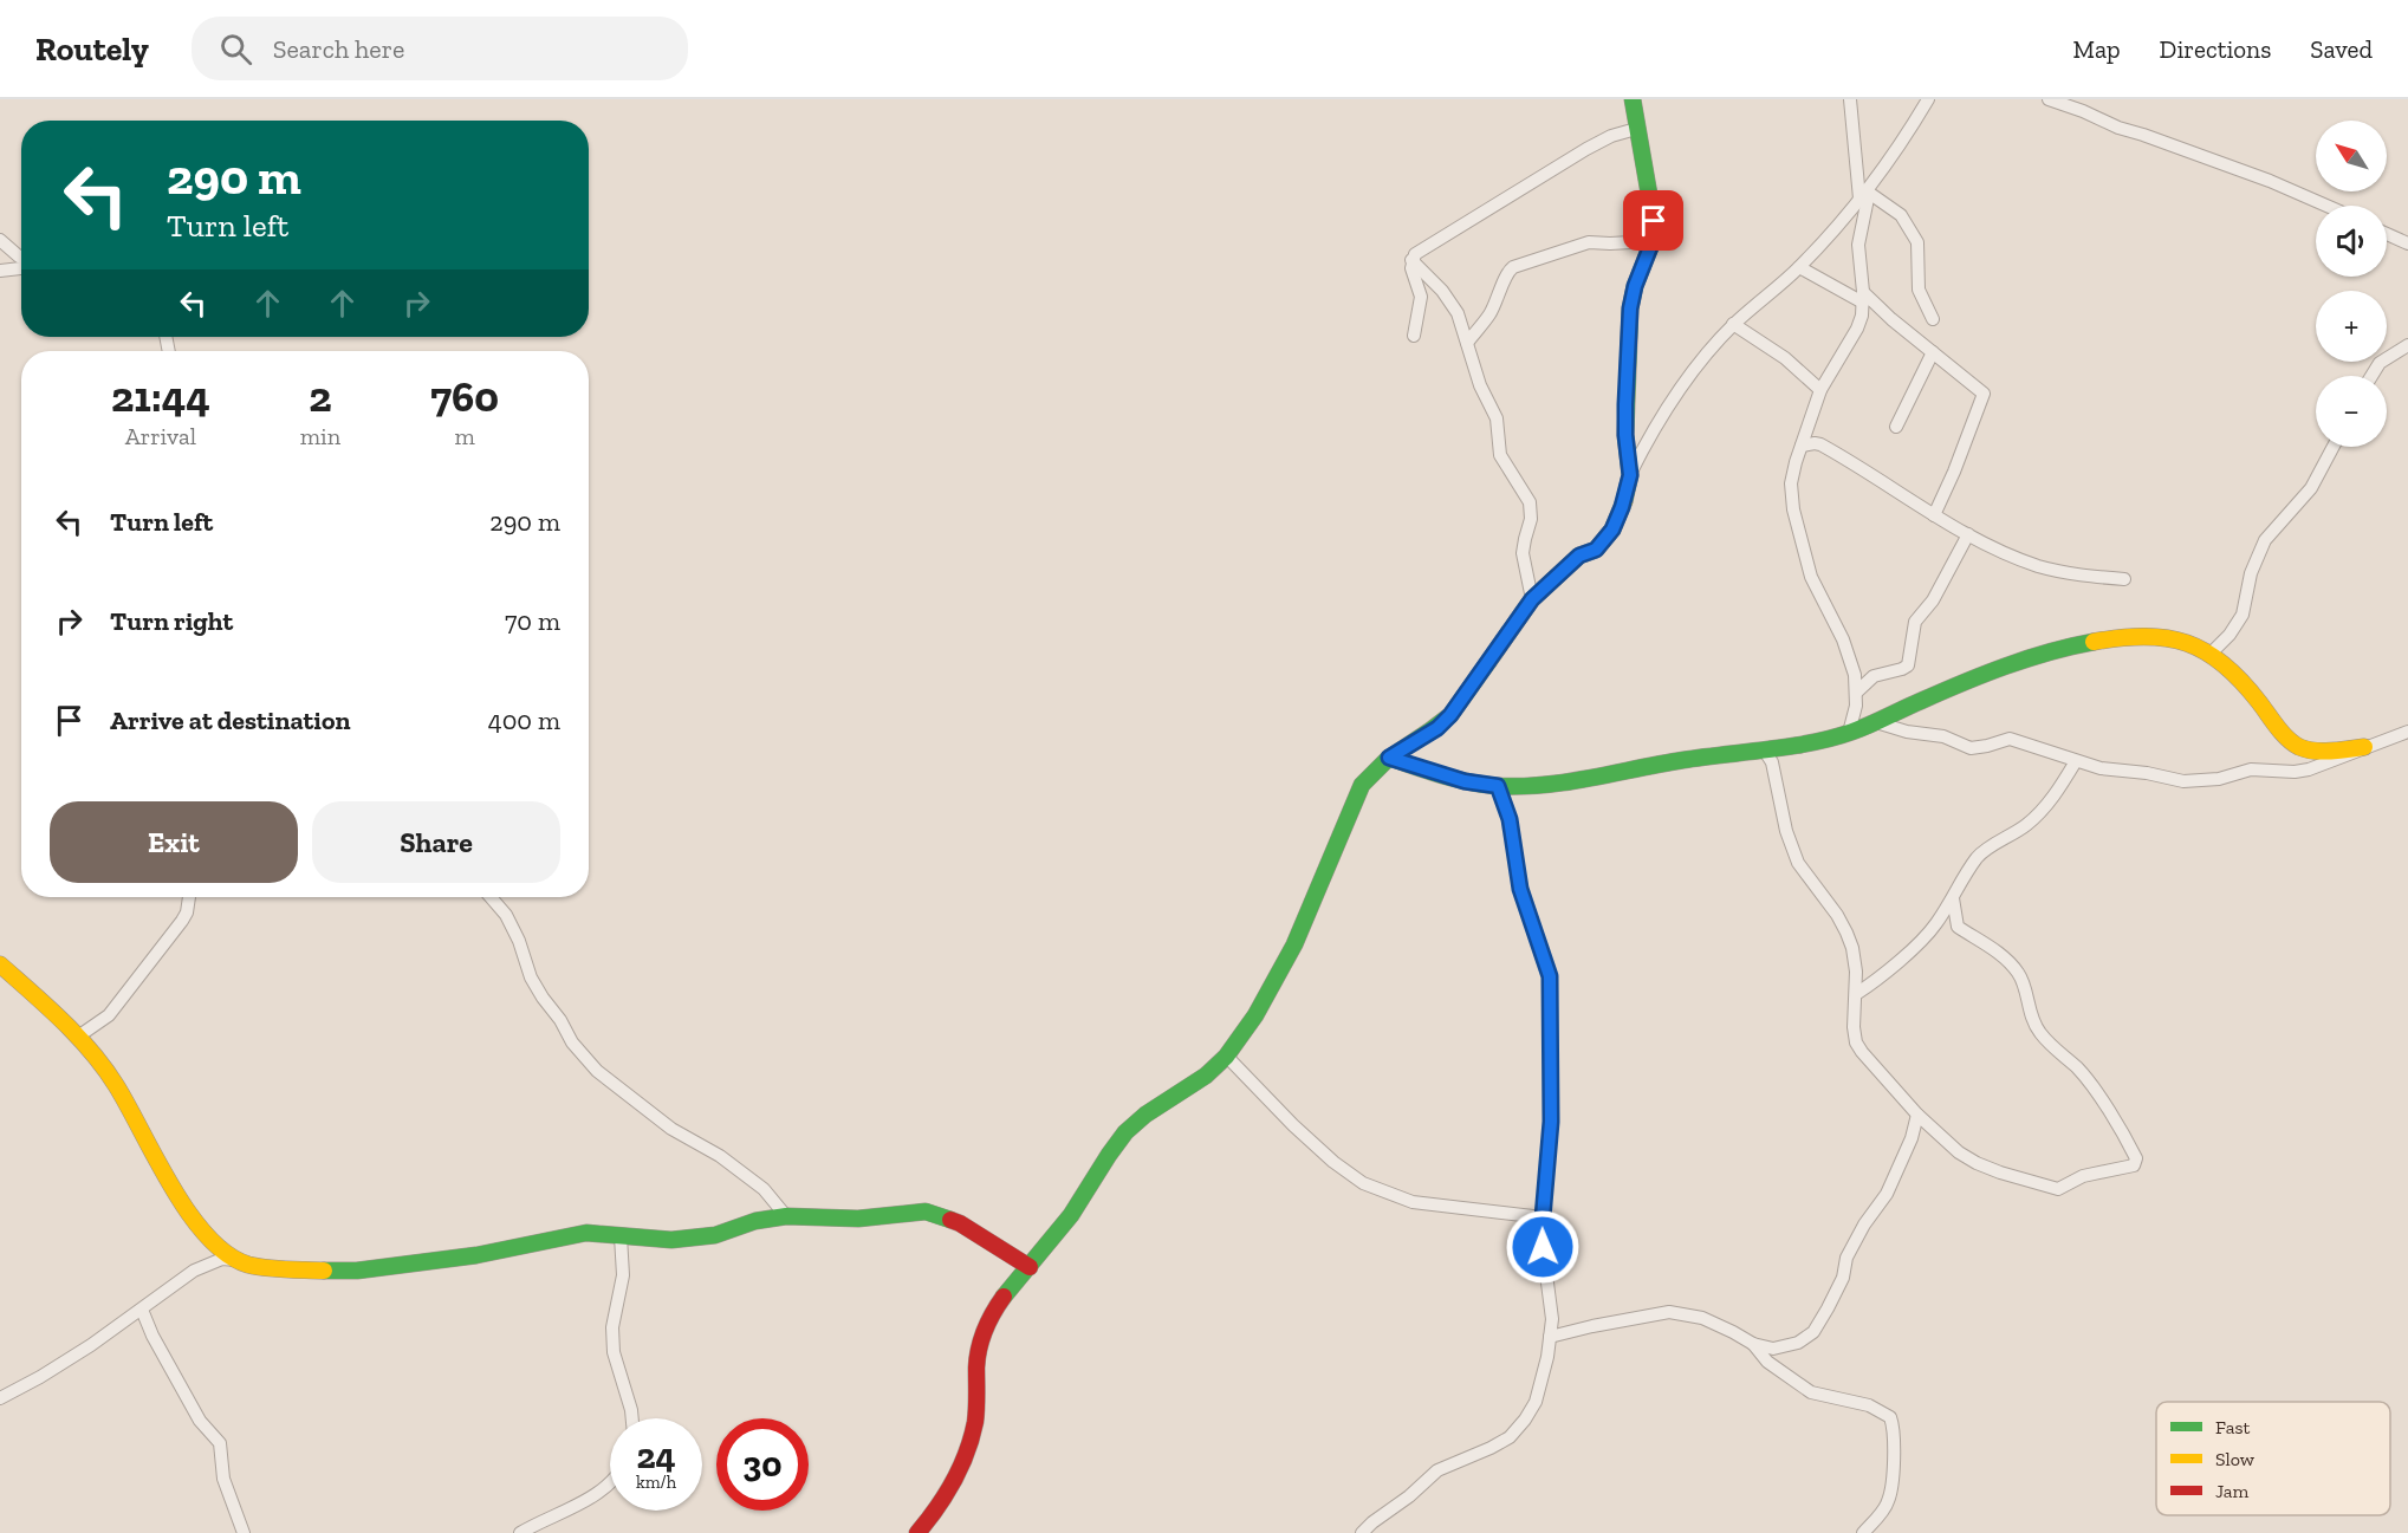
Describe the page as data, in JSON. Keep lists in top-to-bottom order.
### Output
{
  "legend": ["Fast", "Slow", "Jam"],
  "north": "top left",
  "page": {
    "header": "Routely",
    "search": "Search here",
    "nav": ["Map", "Directions", "Saved"],
    "map_buttons": ["+", "−"],
    "turn": ["290 m", "Turn left"],
    "eta": [
      "21:44",
      "Arrival",
      "2",
      "min",
      "760",
      "m"
    ],
    "list": [
      {
        "name": "Turn left",
        "value": "290 m"
      },
      {
        "name": "Turn right",
        "value": "70 m"
      },
      {
        "name": "Arrive at destination",
        "value": "400 m"
      }
    ],
    "buttons": ["Exit", "Share"],
    "speed": "24 km/h",
    "limit": "30"
  }
}
